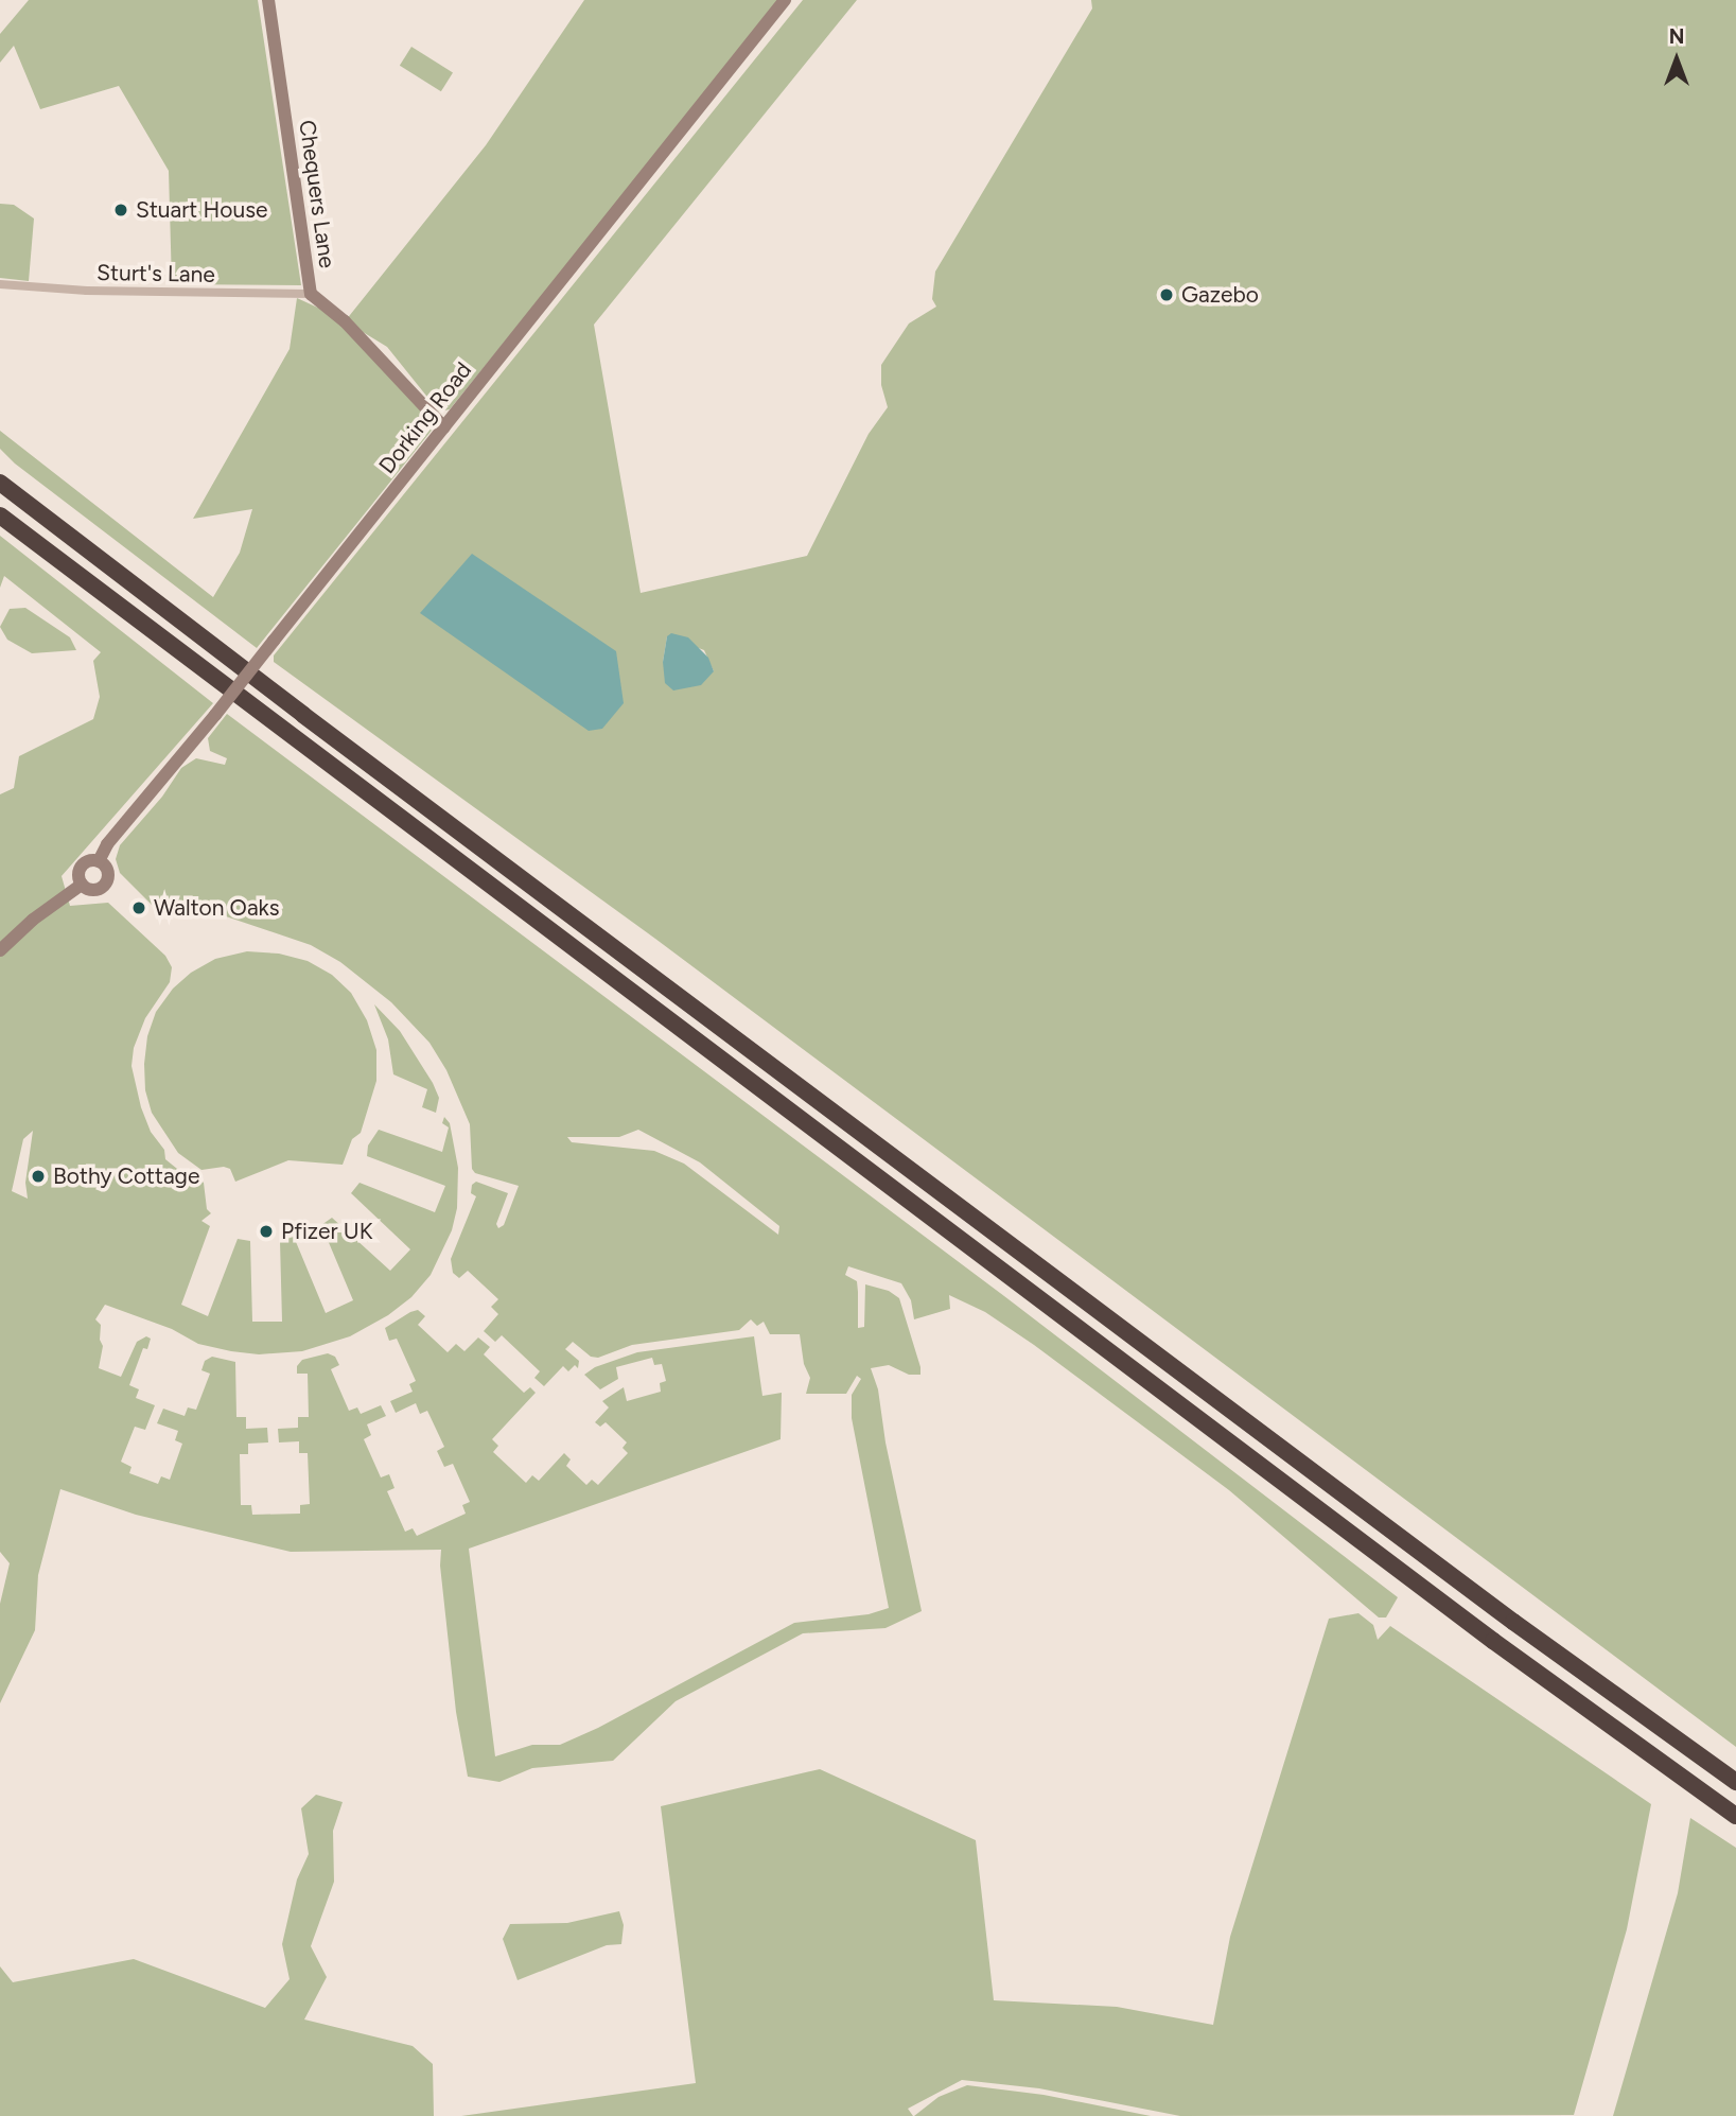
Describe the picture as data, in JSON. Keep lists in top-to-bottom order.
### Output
{
  "streets": {
    "main road": ["Chequers Lane", "Dorking Road"],
    "street": ["Sturt's Lane"]
  },
  "crossings": [
    ["Chequers Lane", "Sturt's Lane"],
    ["Chequers Lane", "Dorking Road"]
  ],
  "places": [
    "Stuart House",
    "Gazebo",
    "Walton Oaks",
    "Bothy Cottage",
    "Pfizer UK"
  ],
  "north": "top"
}
